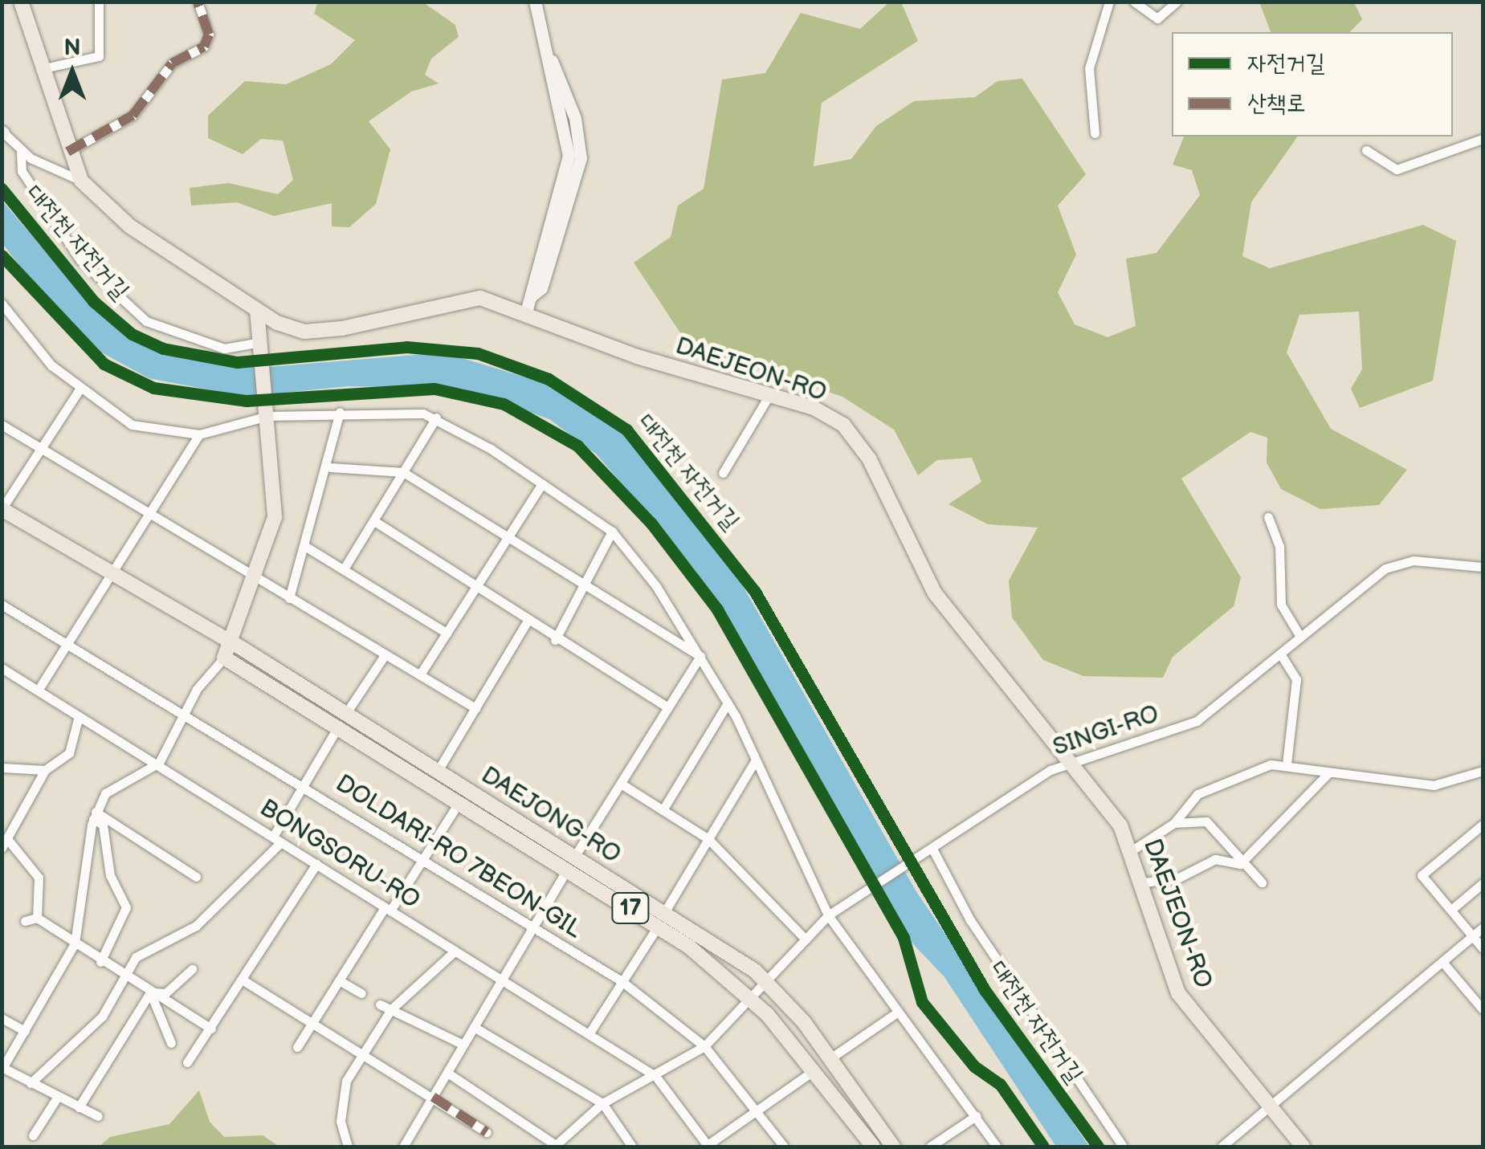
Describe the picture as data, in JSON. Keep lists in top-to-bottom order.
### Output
{
  "streets": {
    "main road": ["DAEJEON-RO", "DAEJONG-RO", "17"],
    "street": ["SINGI-RO", "BONGSORU-RO", "DOLDARI-RO 7BEON-GIL"],
    "cycle path": ["대전천 자전거길"]
  },
  "crossings": [
    ["DAEJEON-RO", "SINGI-RO"],
    ["SINGI-RO", "DAEJONG-RO"],
    ["SINGI-RO", "BONGSORU-RO"],
    ["SINGI-RO", "DOLDARI-RO 7BEON-GIL"]
  ],
  "legend": ["자전거길", "산책로"],
  "north": "top"
}
